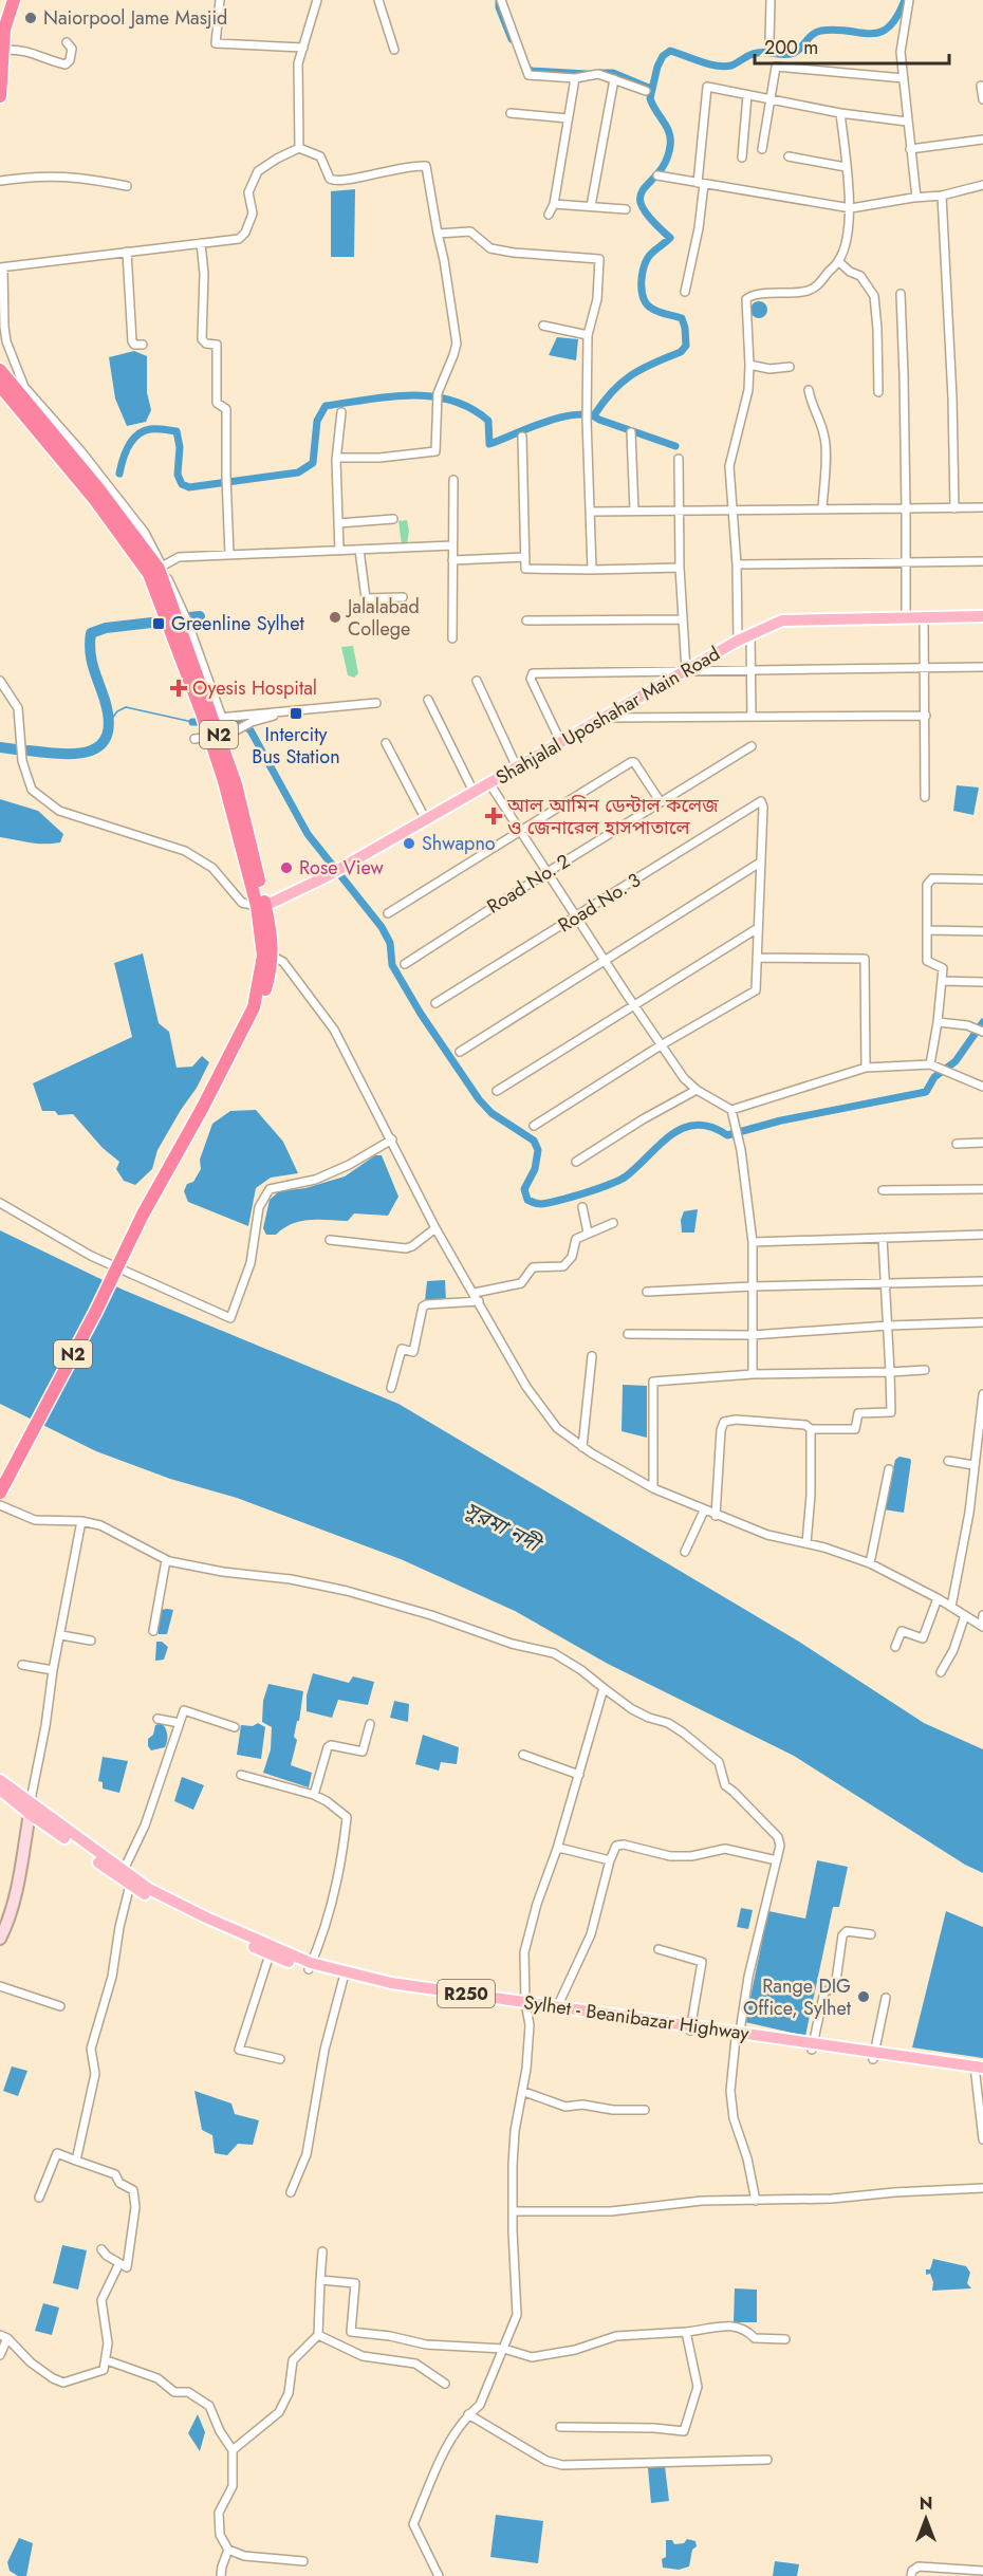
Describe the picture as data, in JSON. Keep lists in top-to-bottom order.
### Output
{
  "streets": {
    "highway": ["N2"],
    "main road": ["Shahjalal Uposhahar Main Road", "R250", "Sylhet - Beanibazar Highway"],
    "street": ["Road No. 2", "Road No. 3"]
  },
  "crossings": [
    ["Shahjalal Uposhahar Main Road", "N2"]
  ],
  "water": ["সুরমা নদী"],
  "places": {
    "other": [
      "Naiorpool Jame Masjid",
      "Jalalabad College",
      "Shwapno",
      "Rose View",
      "Range DIG Office, Sylhet"
    ],
    "transit": ["Greenline Sylhet", "Intercity Bus Station"],
    "health": ["Oyesis Hospital", "আল আমিন ডেন্টাল কলেজ ও জেনারেল হাসপাতালে"]
  },
  "scale_bar": "200 m",
  "north": "top"
}
